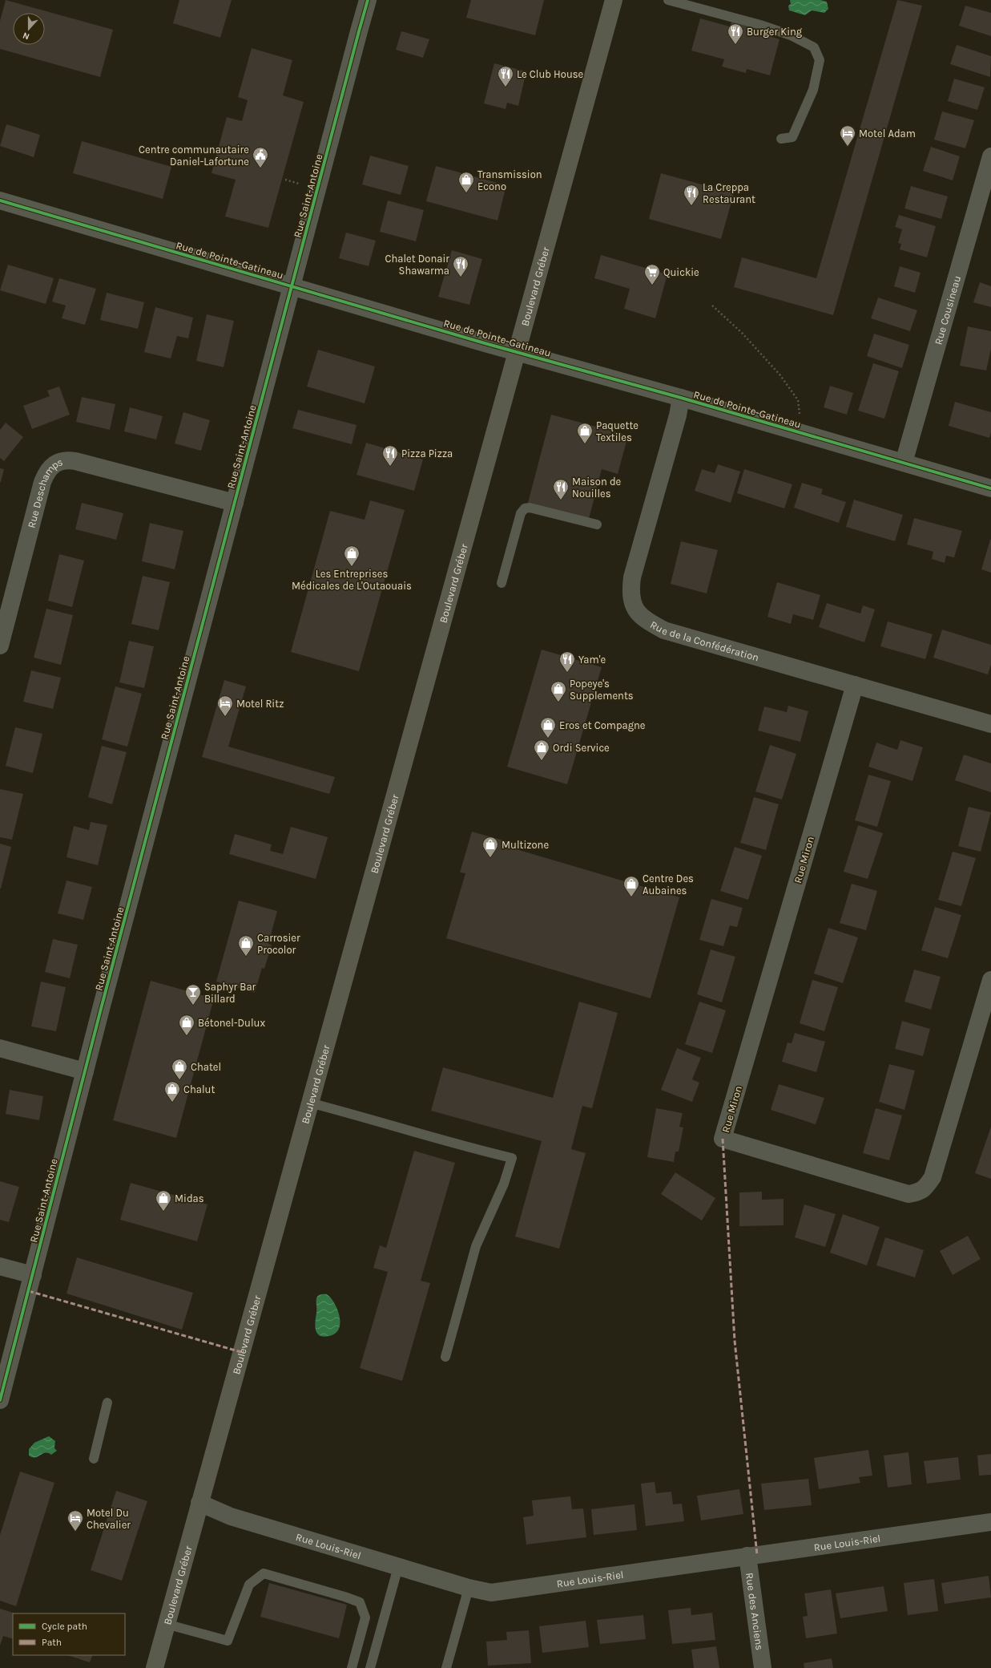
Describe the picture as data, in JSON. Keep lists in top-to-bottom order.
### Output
{
  "streets": {
    "main road": ["Boulevard Gréber"],
    "street": [
      "Rue Saint-Antoine",
      "Rue de Pointe-Gatineau",
      "Rue Cousineau",
      "Rue Deschamps",
      "Rue de la Confédération",
      "Rue Miron",
      "Rue Louis-Riel",
      "Rue des Anciens"
    ]
  },
  "crossings": [
    ["Rue Saint-Antoine", "Rue de Pointe-Gatineau"],
    ["Rue Saint-Antoine", "Rue Deschamps"],
    ["Rue de Pointe-Gatineau", "Boulevard Gréber"],
    ["Rue de Pointe-Gatineau", "Rue Cousineau"],
    ["Rue de Pointe-Gatineau", "Rue de la Confédération"],
    ["Boulevard Gréber", "Rue Louis-Riel"],
    ["Rue de la Confédération", "Rue Miron"],
    ["Rue Louis-Riel", "Rue des Anciens"]
  ],
  "places": {
    "restaurant": [
      "Burger King",
      "Le Club House",
      "La Creppa Restaurant",
      "Chalet Donair Shawarma",
      "Pizza Pizza",
      "Maison de Nouilles",
      "Yam'e"
    ],
    "hotel": ["Motel Adam", "Motel Ritz", "Motel Du Chevalier"],
    "public building": ["Centre communautaire Daniel-Lafortune"],
    "shop": [
      "Transmission Econo",
      "Paquette Textiles",
      "Les Entreprises Médicales de L'Outaouais",
      "Popeye's Supplements",
      "Eros et Compagne",
      "Ordi Service",
      "Multizone",
      "Centre Des Aubaines",
      "Carrosier Procolor",
      "Bétonel-Dulux",
      "Chatel",
      "Chalut",
      "Midas"
    ],
    "supermarket": ["Quickie"],
    "bar": ["Saphyr Bar Billard"]
  },
  "legend": ["Cycle path", "Path"],
  "north": "bottom"
}
